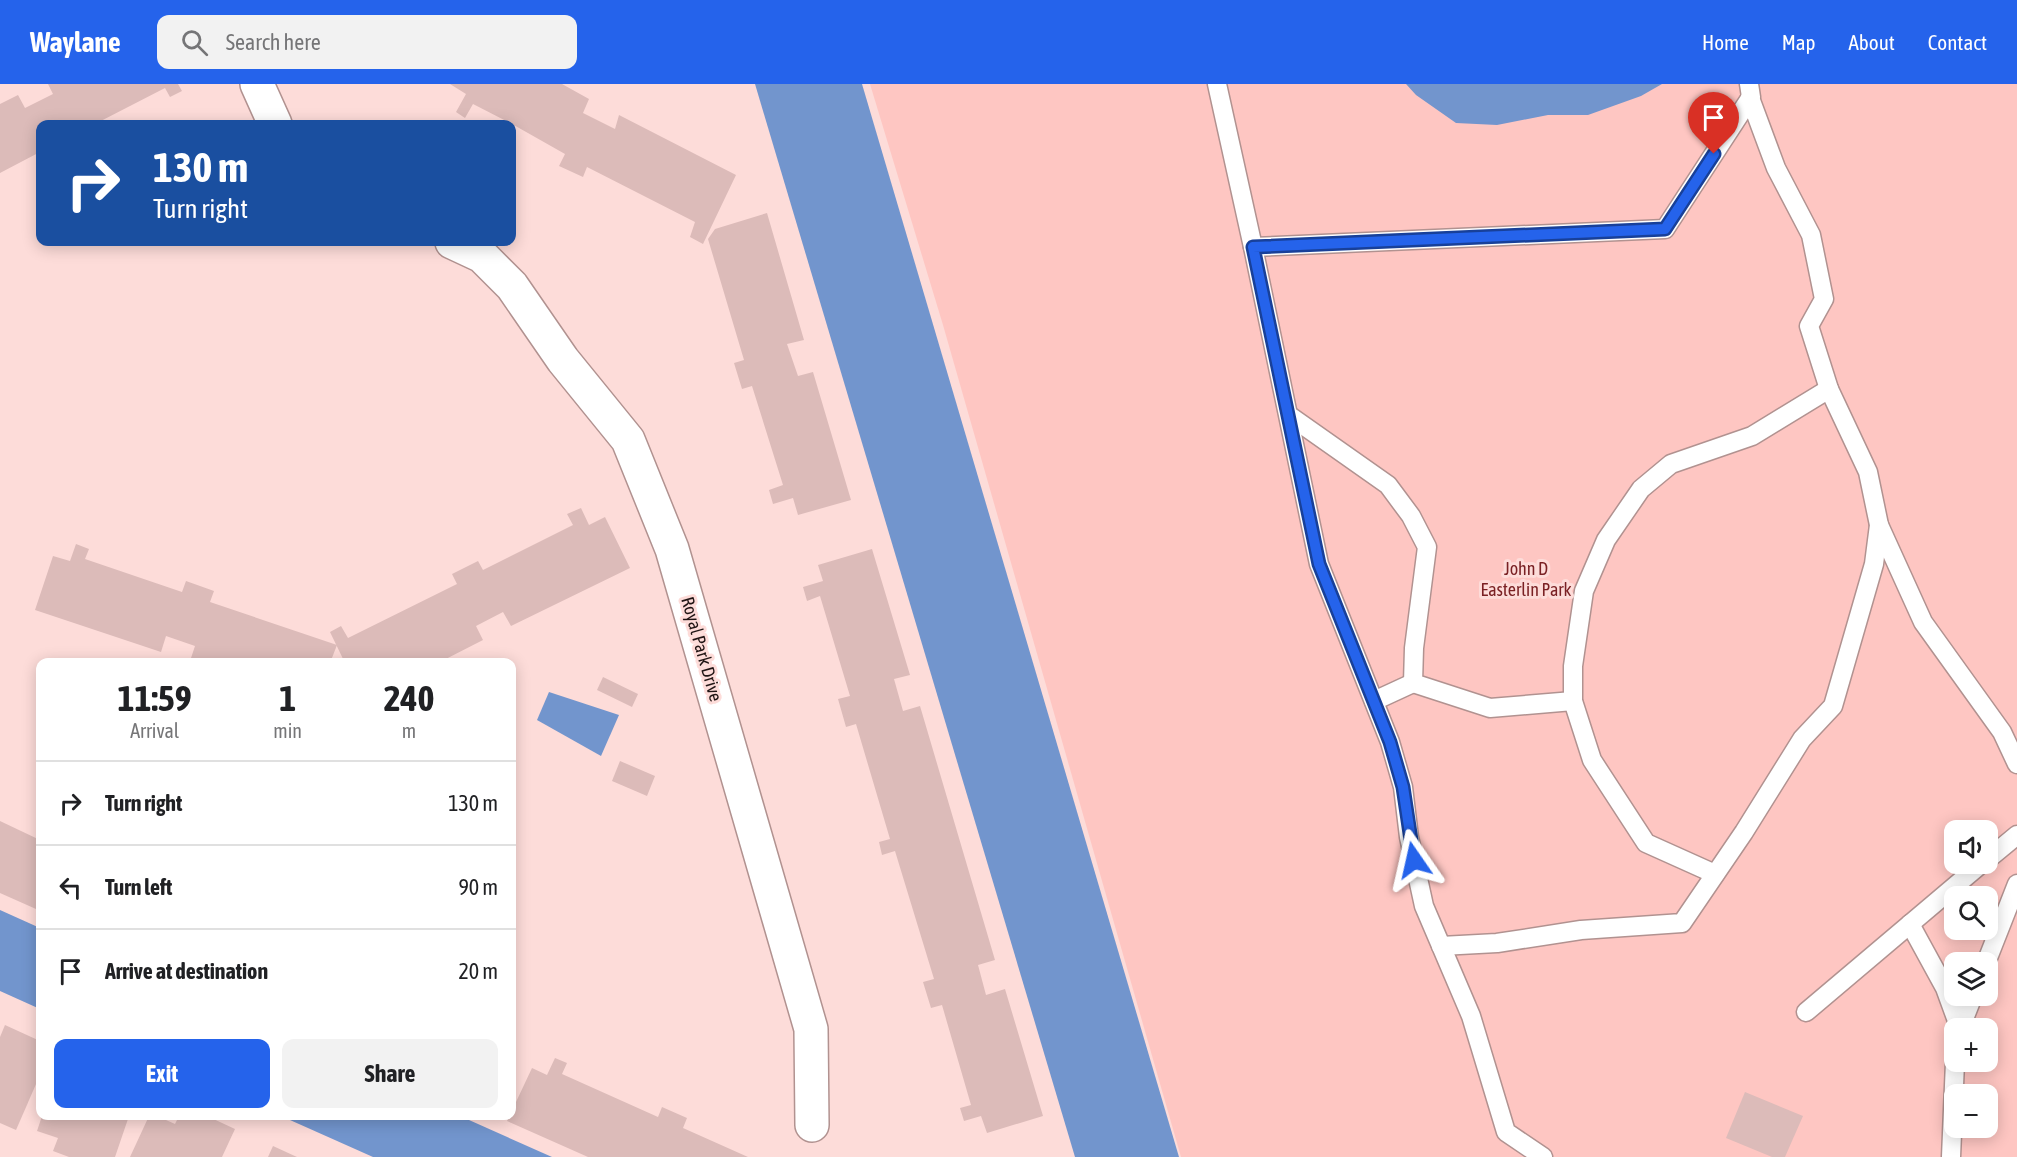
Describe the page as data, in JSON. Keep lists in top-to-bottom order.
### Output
{
  "streets": {
    "street": ["Royal Park Drive"]
  },
  "parks": ["John D Easterlin Park"],
  "page": {
    "header": "Waylane",
    "search": "Search here",
    "nav": [
      "Home",
      "Map",
      "About",
      "Contact"
    ],
    "turn": ["130 m", "Turn right"],
    "eta": [
      "11:59",
      "Arrival",
      "1",
      "min",
      "240",
      "m"
    ],
    "list": [
      {
        "name": "Turn right",
        "value": "130 m"
      },
      {
        "name": "Turn left",
        "value": "90 m"
      },
      {
        "name": "Arrive at destination",
        "value": "20 m"
      }
    ],
    "map_buttons": ["+", "−"],
    "buttons": ["Exit", "Share"]
  }
}
